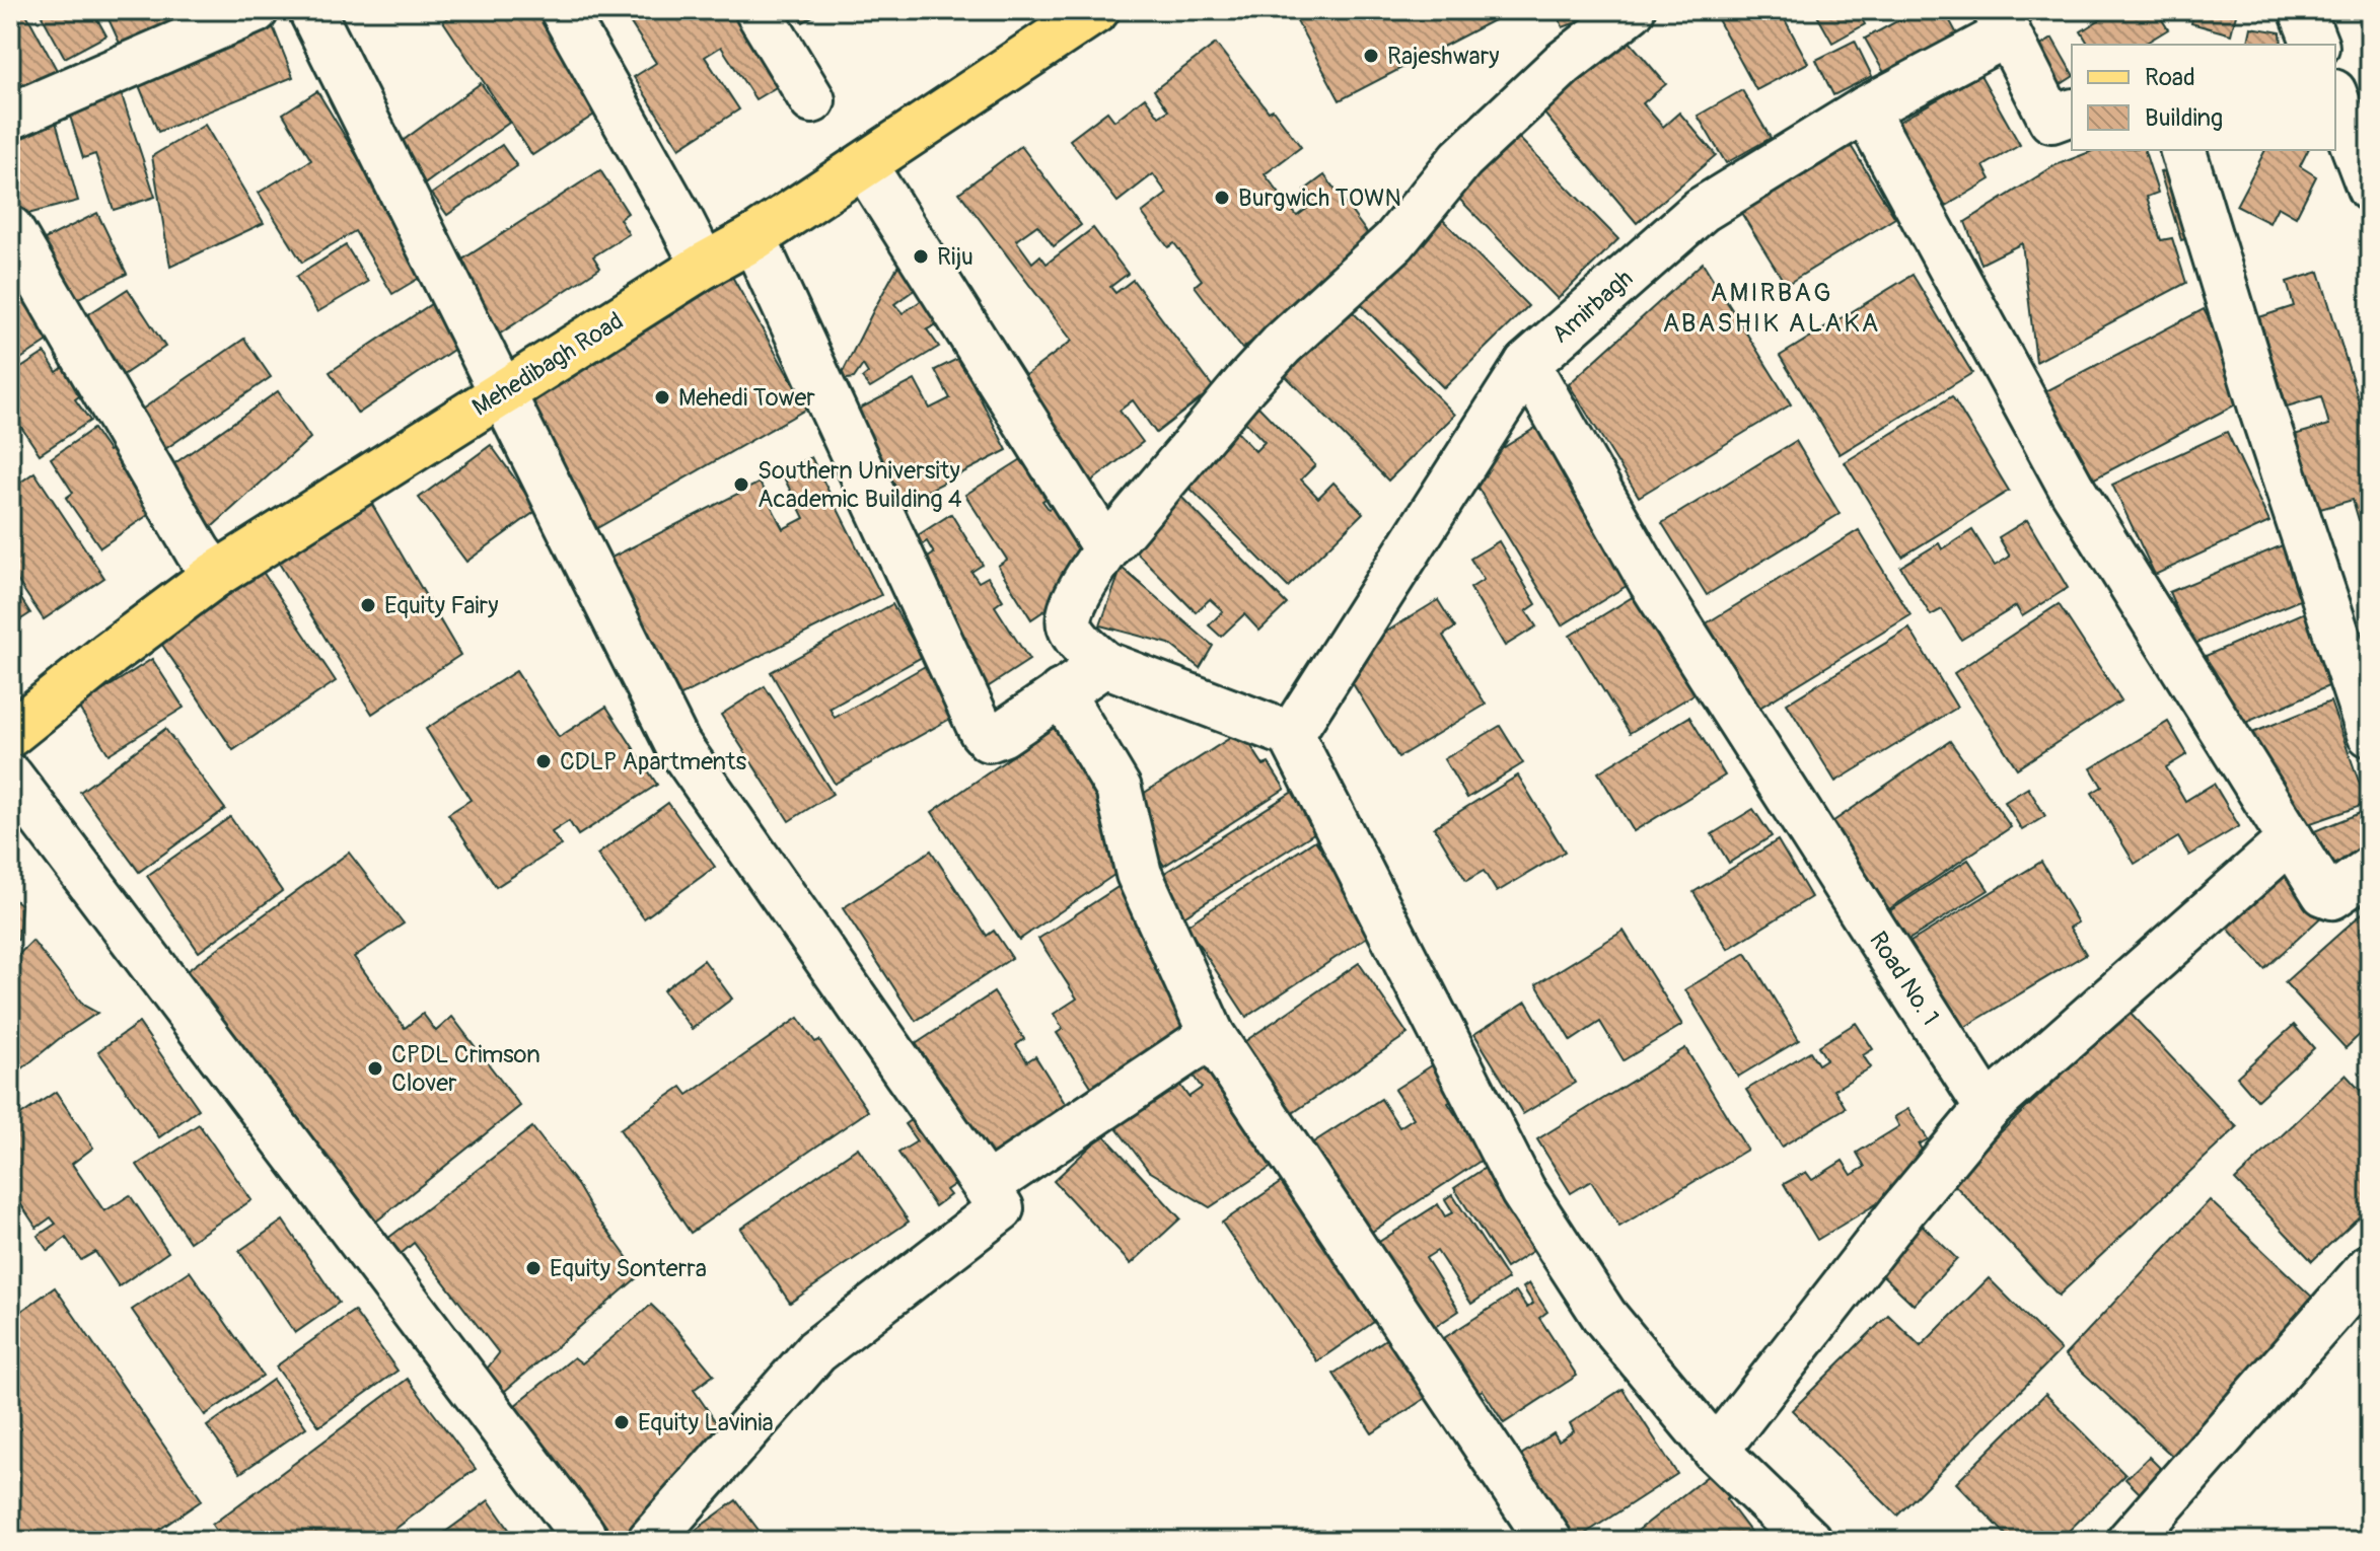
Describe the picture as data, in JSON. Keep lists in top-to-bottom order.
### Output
{
  "streets": {
    "main road": ["Mehedibagh Road"],
    "street": ["Amirbagh", "Road No. 1"]
  },
  "crossings": [
    ["Amirbagh", "Road No. 1"]
  ],
  "districts": ["AMIRBAG ABASHIK ALAKA"],
  "places": [
    "Rajeshwary",
    "Burgwich TOWN",
    "Riju",
    "Mehedi Tower",
    "Southern University Academic Building 4",
    "Equity Fairy",
    "CDLP Apartments",
    "CPDL Crimson Clover",
    "Equity Sonterra",
    "Equity Lavinia"
  ],
  "legend": ["Road", "Building"]
}
